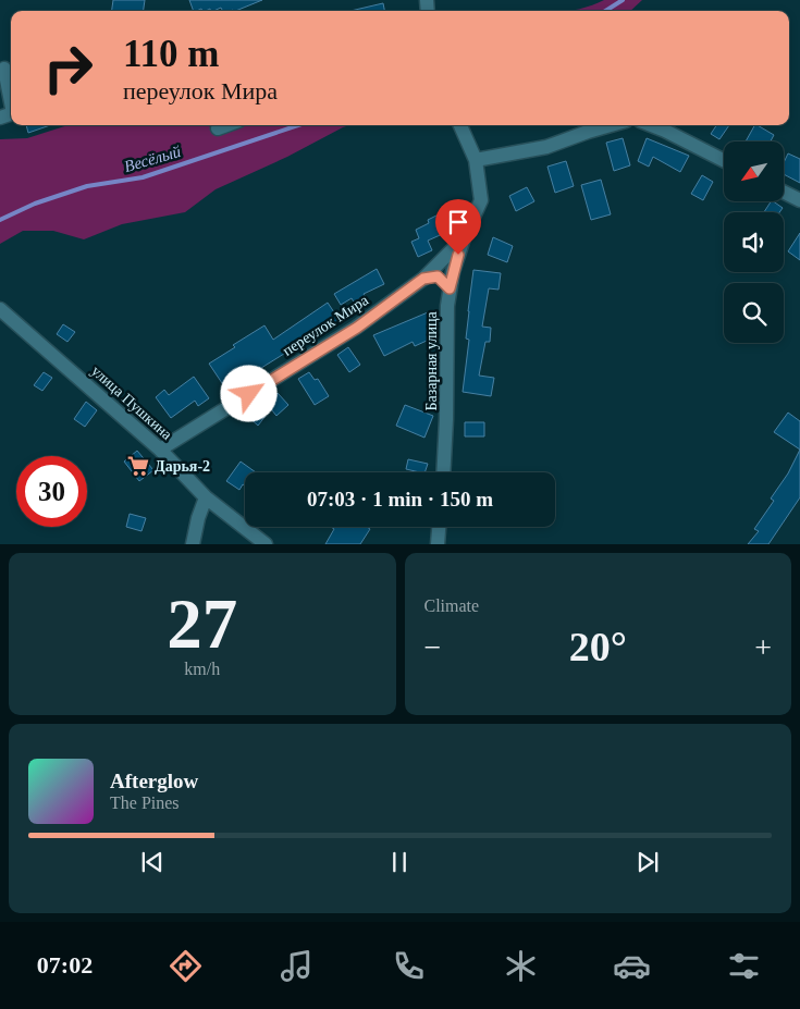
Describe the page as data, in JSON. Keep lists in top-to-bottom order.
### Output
{
  "streets": {
    "street": ["переулок Мира", "Базарная улица", "улица Пушкина"]
  },
  "crossings": [
    ["переулок Мира", "Базарная улица"],
    ["переулок Мира", "улица Пушкина"]
  ],
  "water": ["Весёлый"],
  "places": {
    "supermarket": ["Дарья-2"]
  },
  "north": "bottom left",
  "page": {
    "turn": ["110 m", "переулок Мира"],
    "limit": "30",
    "trip": "07:03 · 1 min · 150 m",
    "tile": [
      ["27", "km/h"],
      "Climate"
    ],
    "heat": ["−", "20°", "+"],
    "song": ["Afterglow", "The Pines"],
    "tabs": "07:02"
  }
}
